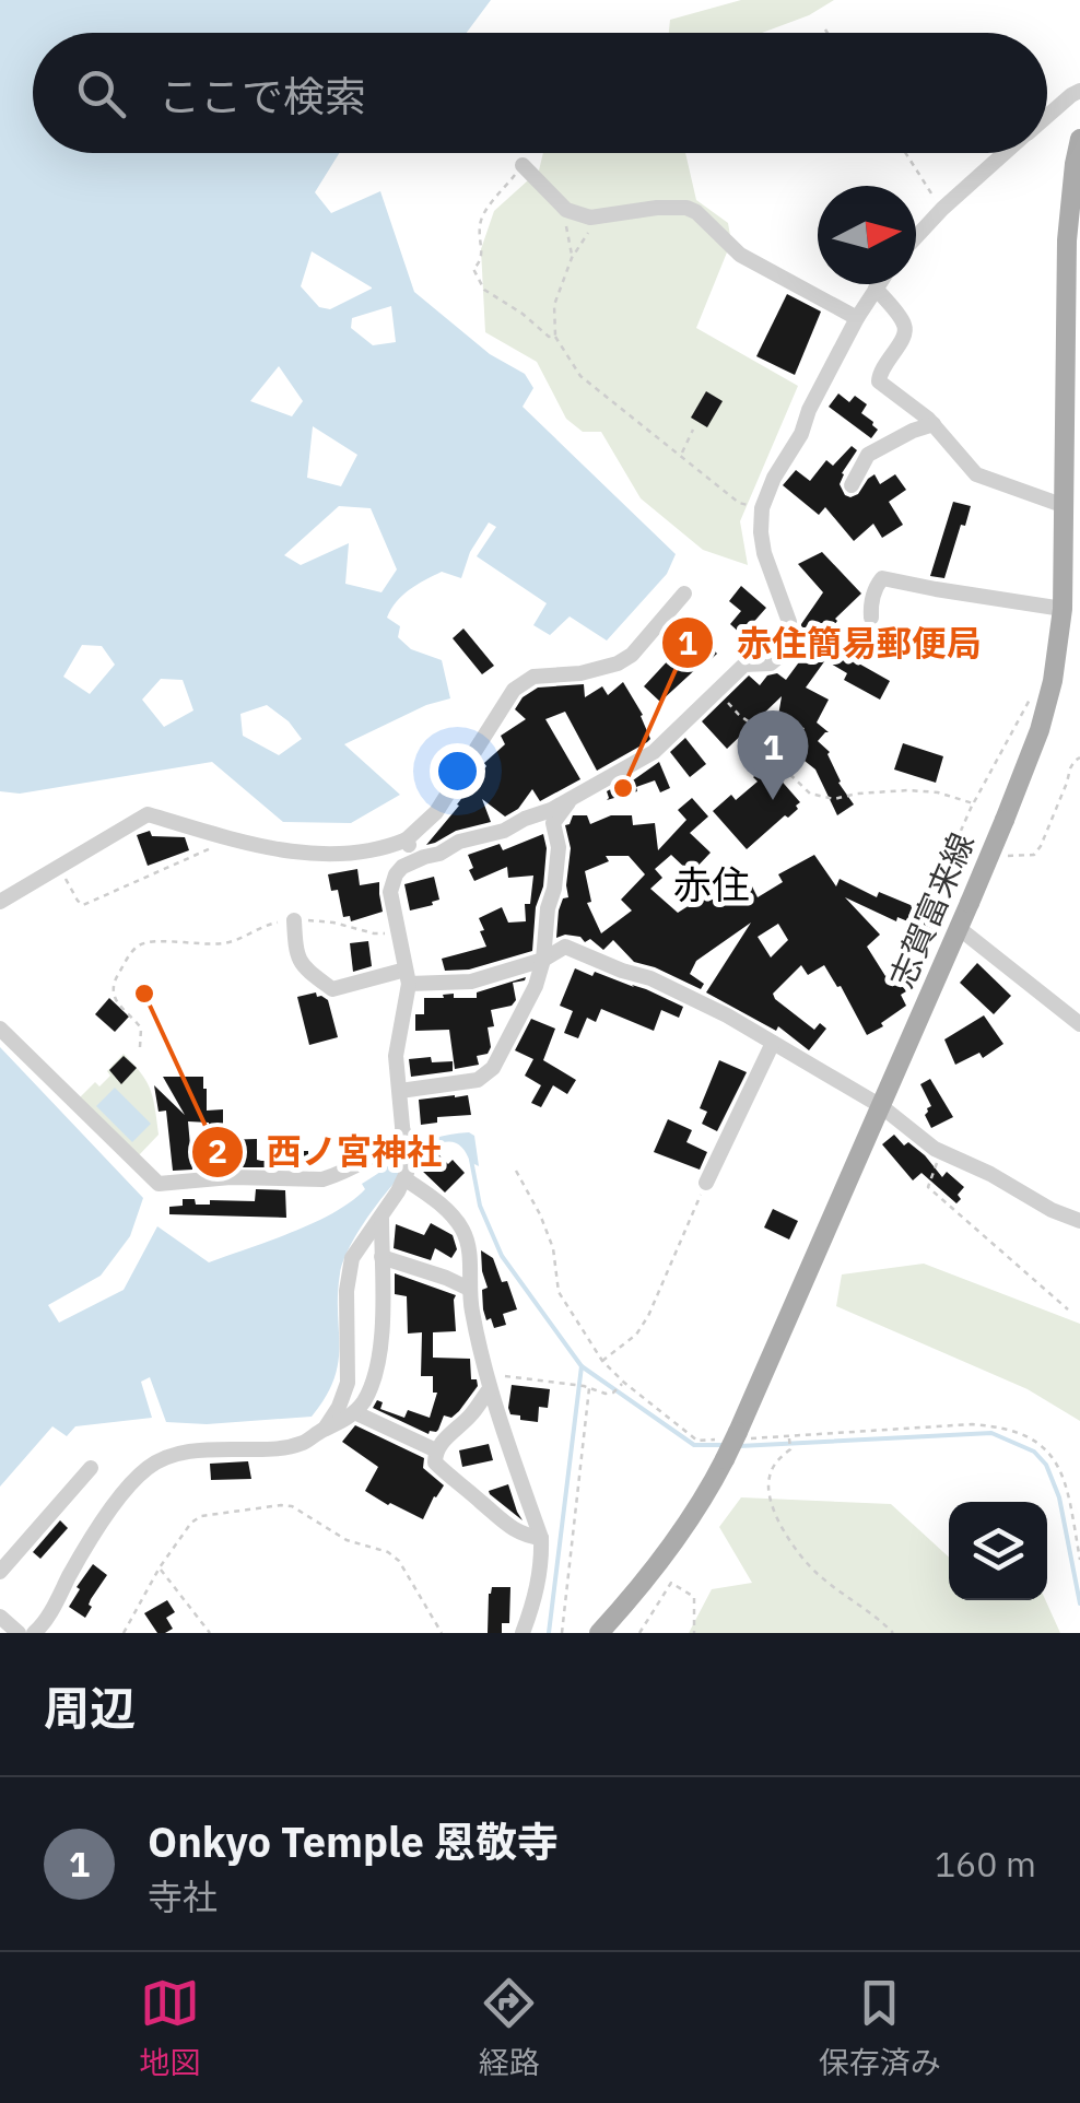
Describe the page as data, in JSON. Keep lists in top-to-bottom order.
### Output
{
  "streets": {
    "main road": ["志賀富来線"]
  },
  "districts": ["赤住"],
  "places": ["赤住簡易郵便局", "西ノ宮神社"],
  "north": "right",
  "page": {
    "search": "ここで検索",
    "pins": "1",
    "heading": "周辺",
    "list": [
      {
        "mark": "1",
        "name": "Onkyo Temple 恩敬寺",
        "note": "寺社",
        "value": "160 m"
      }
    ],
    "nav": ["地図", "経路", "保存済み"]
  }
}
